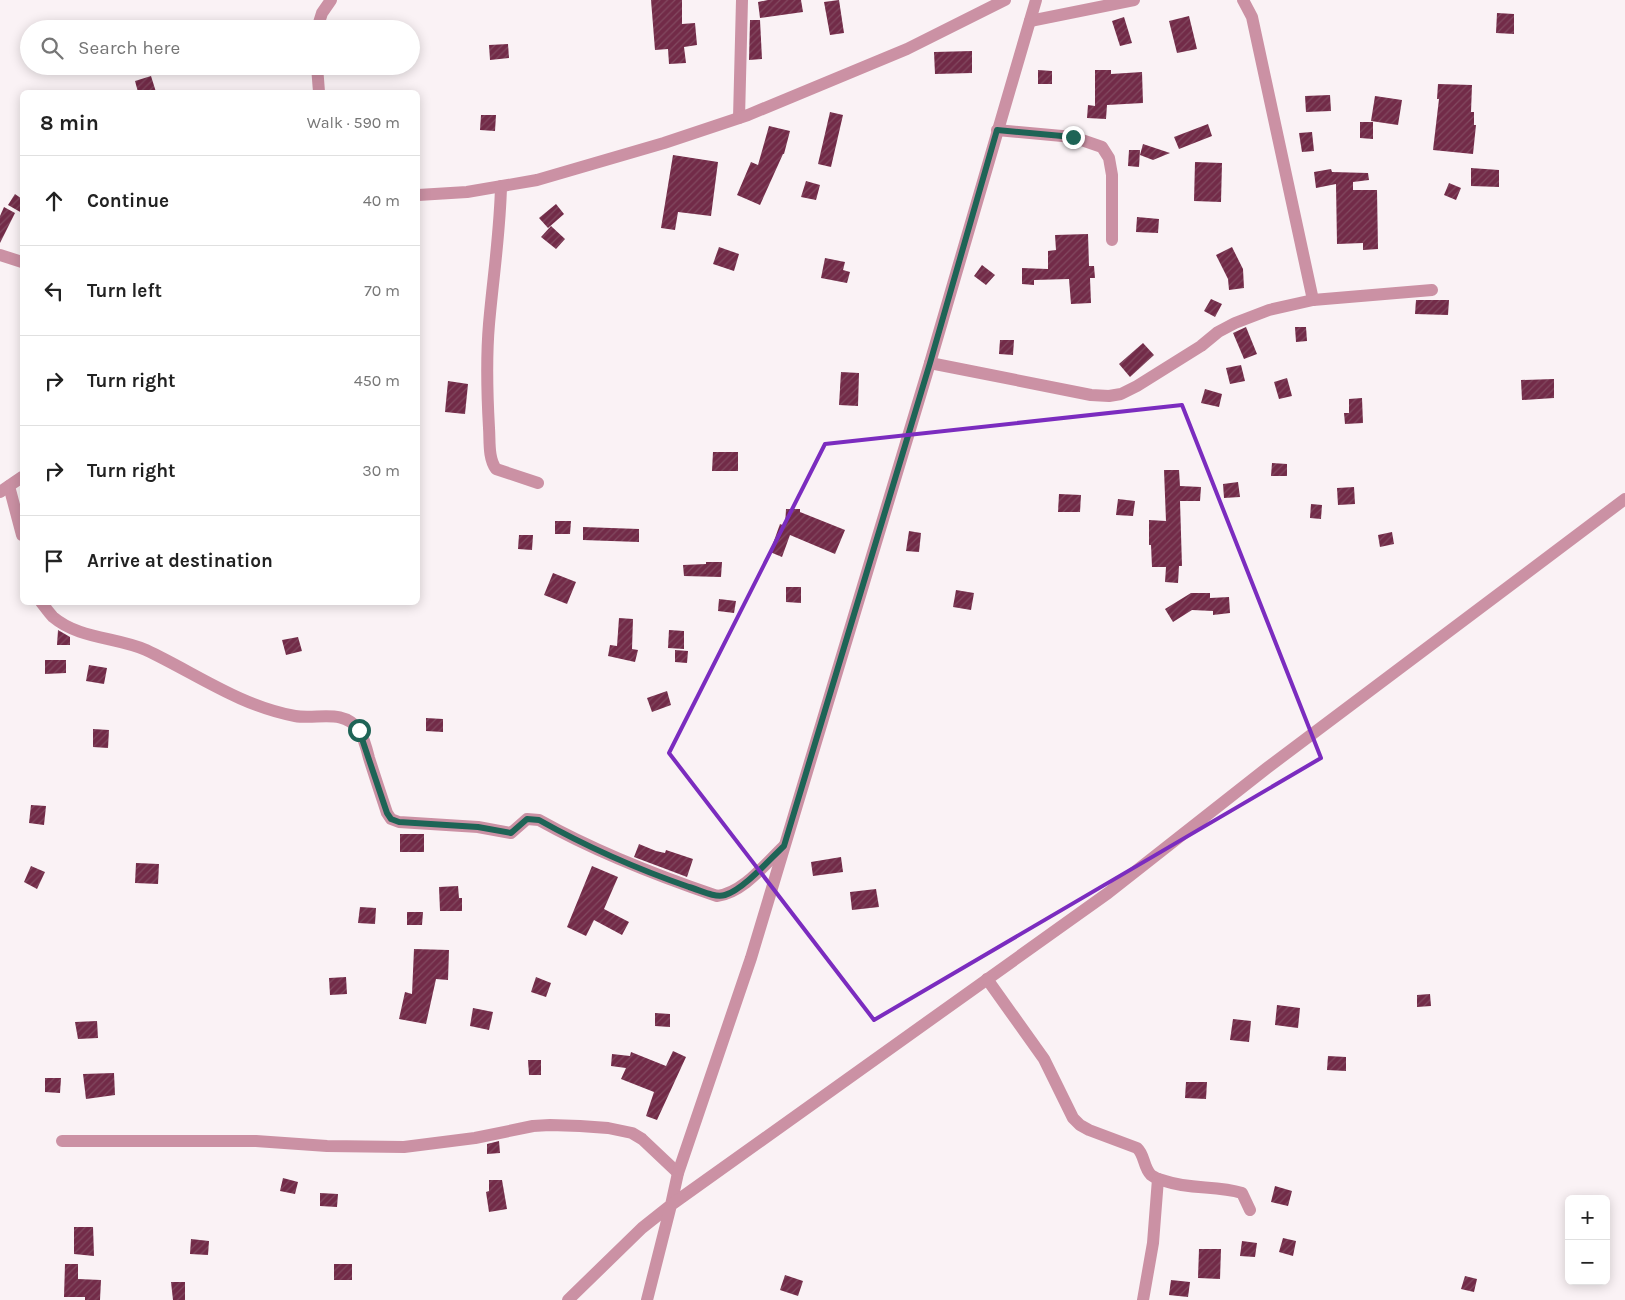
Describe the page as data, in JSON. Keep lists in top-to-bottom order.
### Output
{
  "page": {
    "search": "Search here",
    "heading": ["8 min", "Walk · 590 m"],
    "list": [
      ["Continue", "40 m"],
      ["Turn left", "70 m"],
      ["Turn right", "450 m"],
      ["Turn right", "30 m"],
      "Arrive at destination"
    ],
    "map_buttons": ["+", "−"]
  }
}
